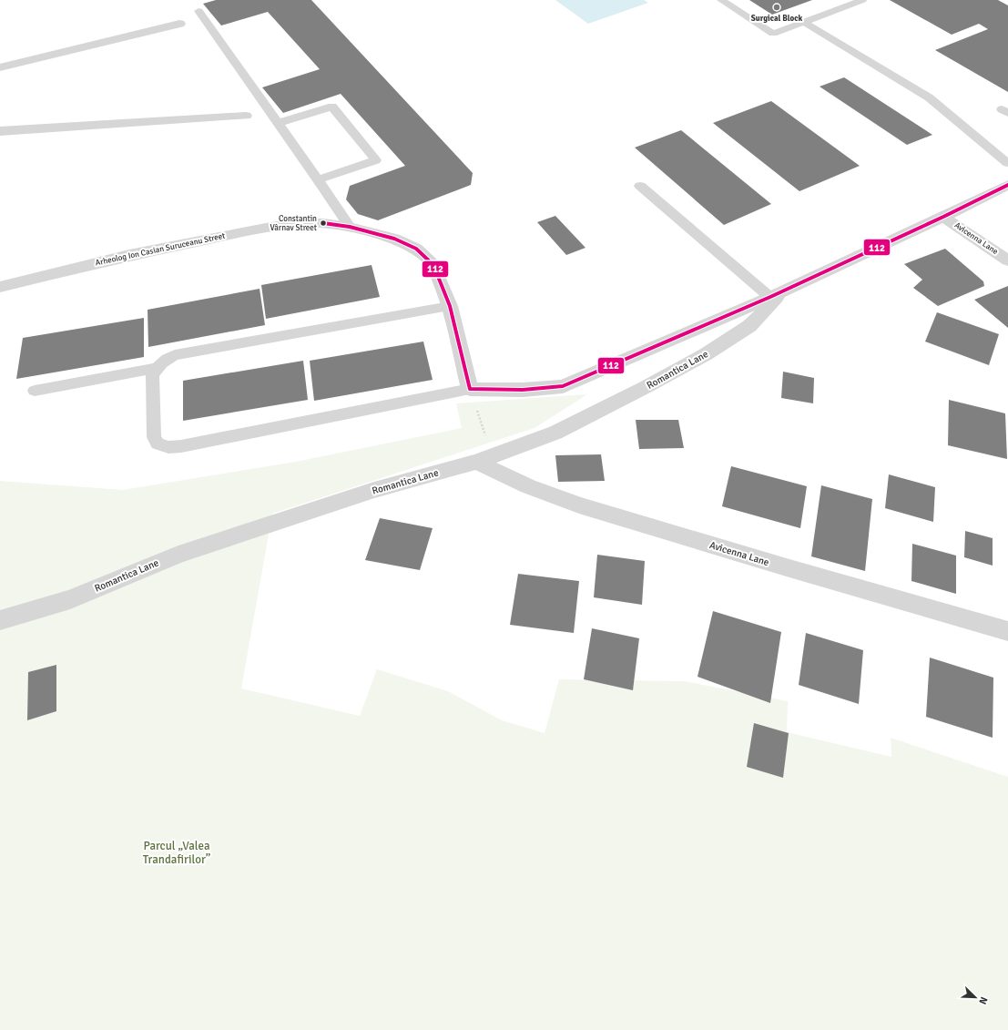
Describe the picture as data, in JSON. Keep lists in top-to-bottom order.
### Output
{
  "streets": {
    "street": ["Avicenna Lane", "Arheolog Ion Casian Suruceanu Street", "Romantica Lane"]
  },
  "crossings": [
    ["Avicenna Lane", "Romantica Lane"]
  ],
  "parks": ["Parcul „Valea Trandafirilor”"],
  "places": ["Surgical Block", "Constantin Vârnav Street"],
  "lines": ["transit line 112"],
  "north": "bottom right"
}
